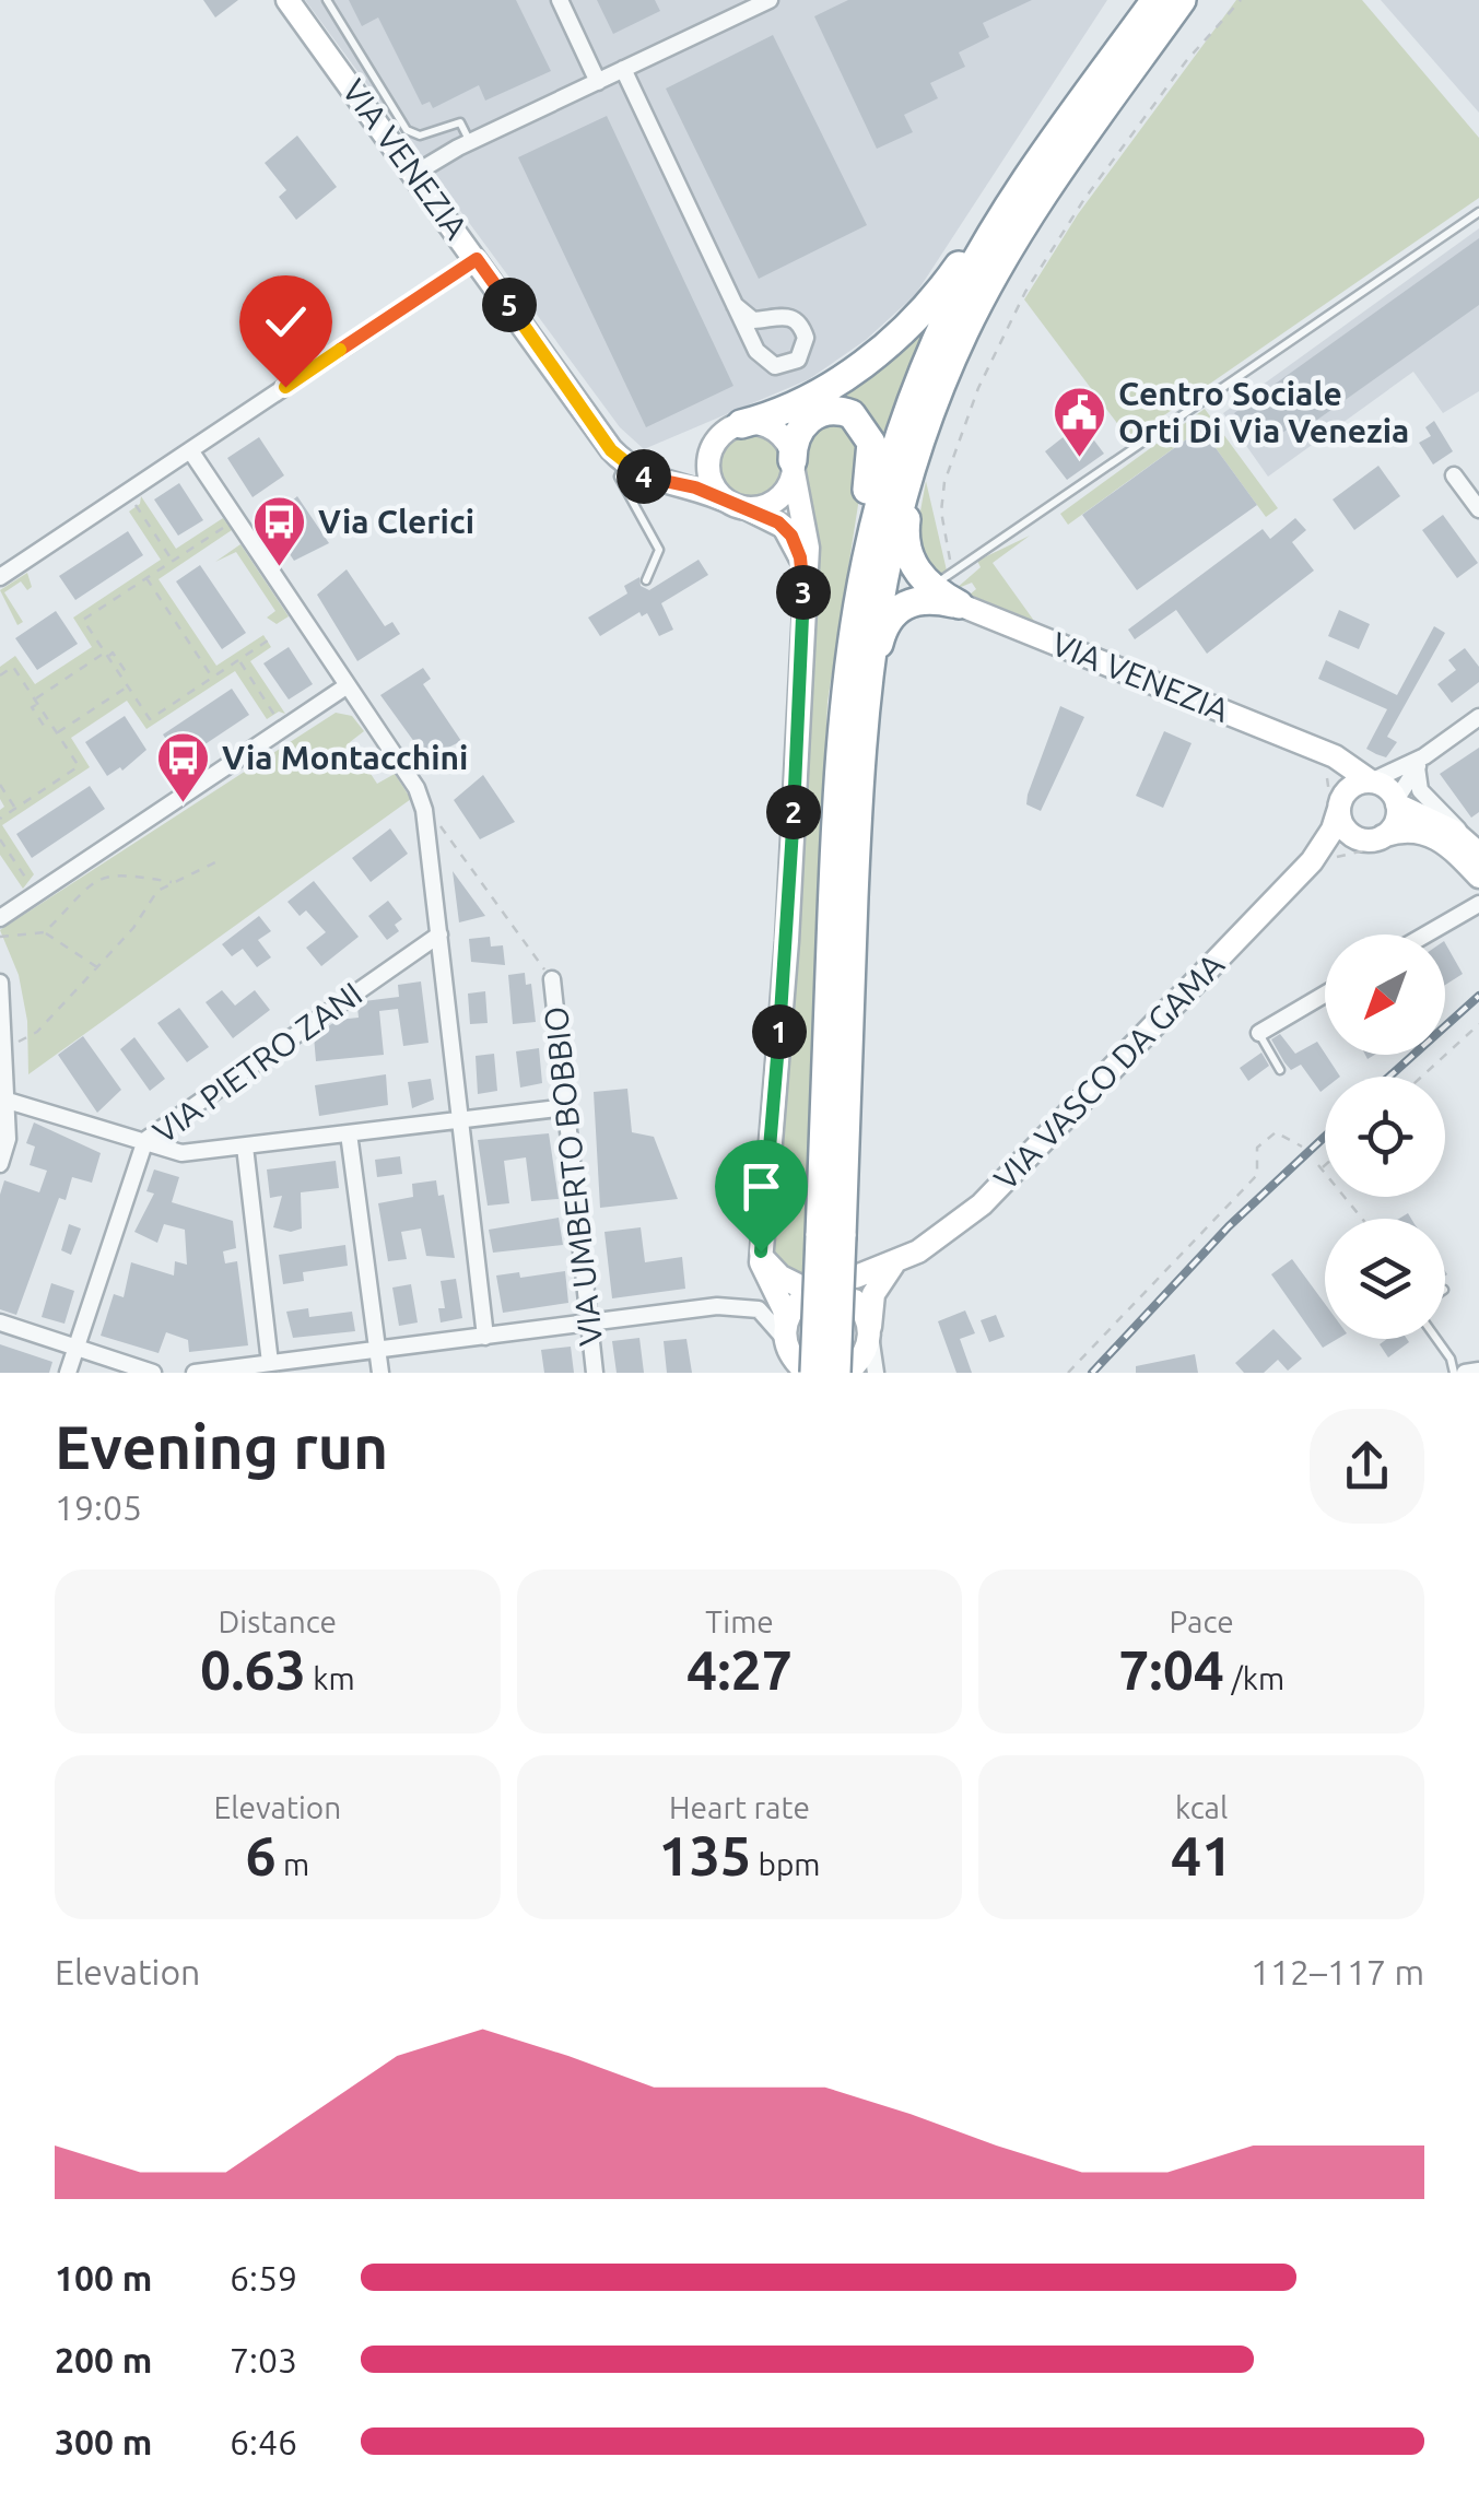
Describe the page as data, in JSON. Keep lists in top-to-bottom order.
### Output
{
  "streets": {
    "street": [
      "VIA VENEZIA",
      "VIA PIETRO ZANI",
      "VIA VASCO DA GAMA",
      "VIA UMBERTO BOBBIO"
    ]
  },
  "crossings": [
    ["VIA VENEZIA", "VIA VASCO DA GAMA"]
  ],
  "places": {
    "public building": ["Centro Sociale Orti Di Via Venezia"],
    "bus stop": ["Via Clerici", "Via Montacchini"]
  },
  "north": "bottom left",
  "page": {
    "pins": [
      "5",
      "4",
      "3",
      "2",
      "1"
    ],
    "heading": ["Evening run", "19:05"],
    "stats": [
      ["Distance", "0.63 km"],
      ["Time", "4:27"],
      ["Pace", "7:04 /km"],
      ["Elevation", "6 m"],
      ["Heart rate", "135 bpm"],
      ["kcal", "41"]
    ],
    "chart": ["Elevation", "112–117 m"],
    "list": [
      {
        "name": "100 m",
        "note": "6:59"
      },
      {
        "name": "200 m",
        "note": "7:03"
      },
      {
        "name": "300 m",
        "note": "6:46"
      }
    ]
  }
}
